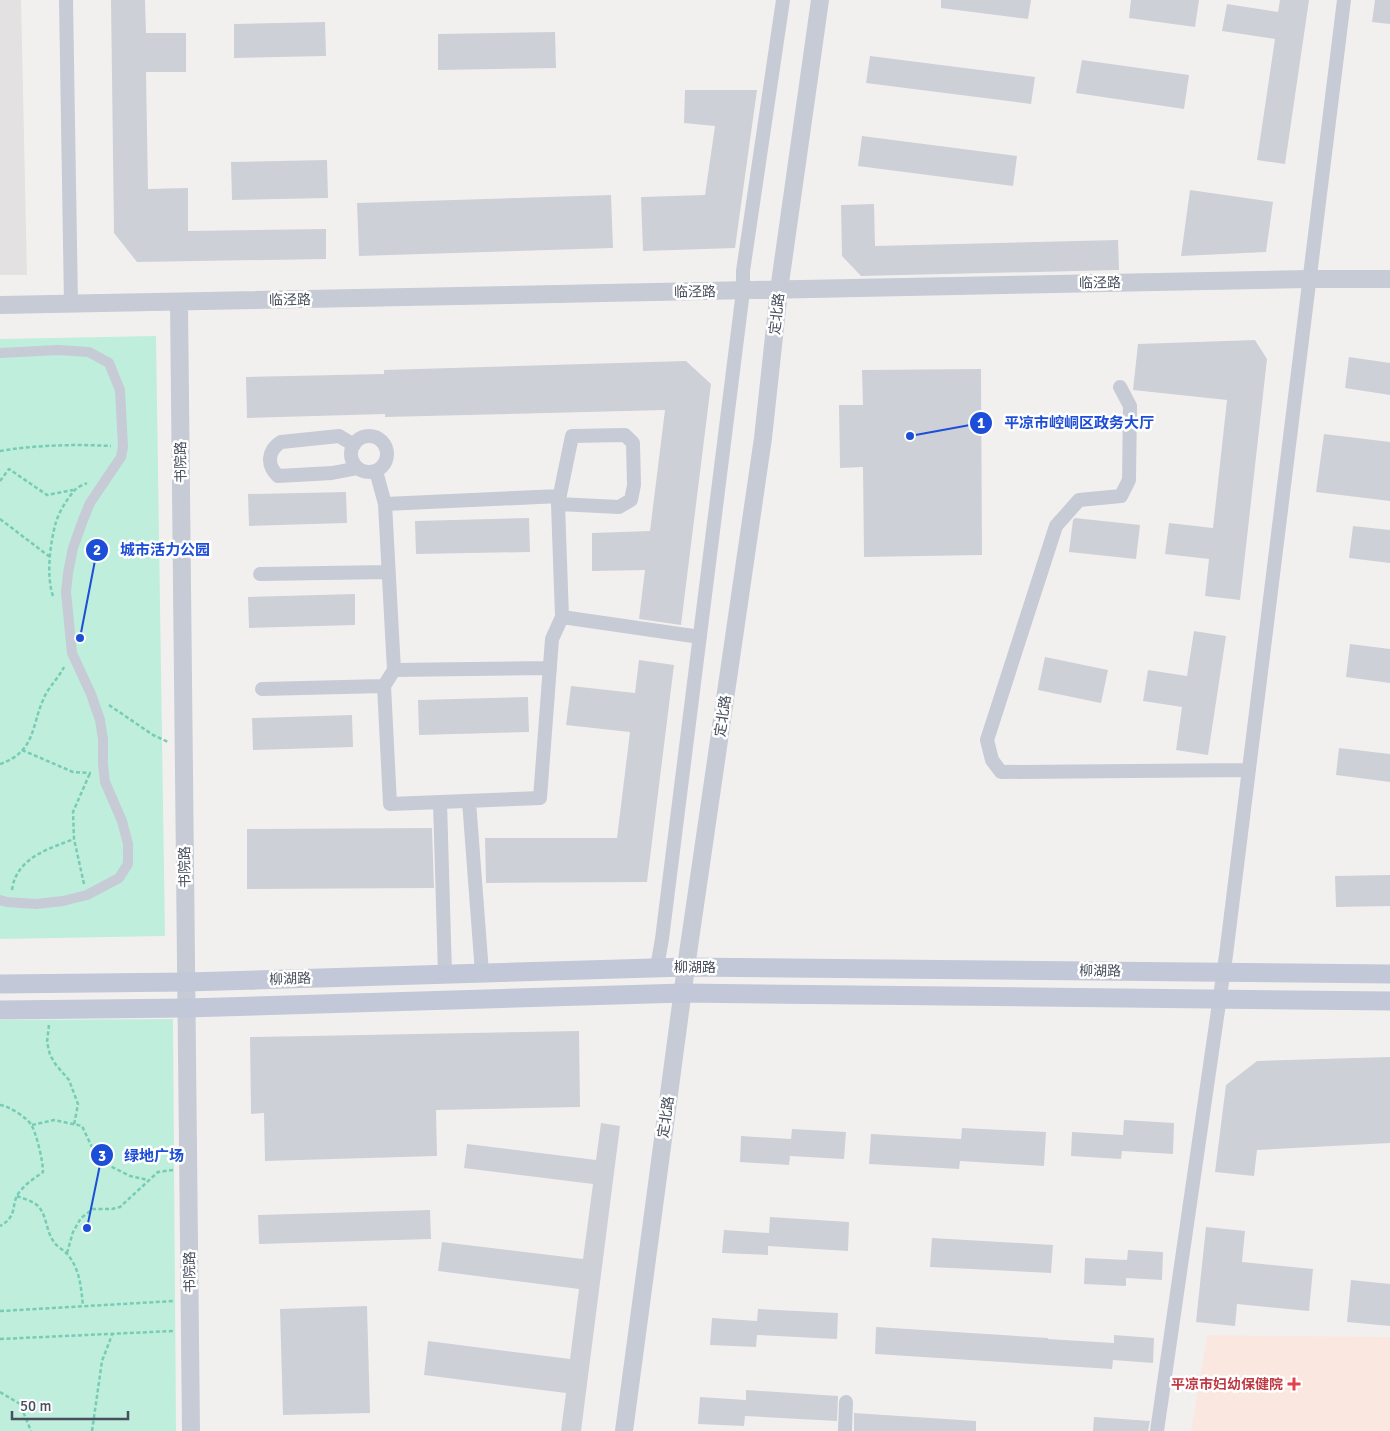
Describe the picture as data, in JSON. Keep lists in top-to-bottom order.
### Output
{
  "streets": {
    "main road": ["柳湖路"],
    "street": ["临泾路", "定北路", "书院路"]
  },
  "crossings": [
    ["临泾路", "定北路"],
    ["临泾路", "书院路"],
    ["定北路", "柳湖路"],
    ["书院路", "柳湖路"]
  ],
  "places": {
    "other": ["平凉市崆峒区政务大厅", "城市活力公园", "绿地广场"],
    "health": ["平凉市妇幼保健院"]
  },
  "scale_bar": "50 m"
}
